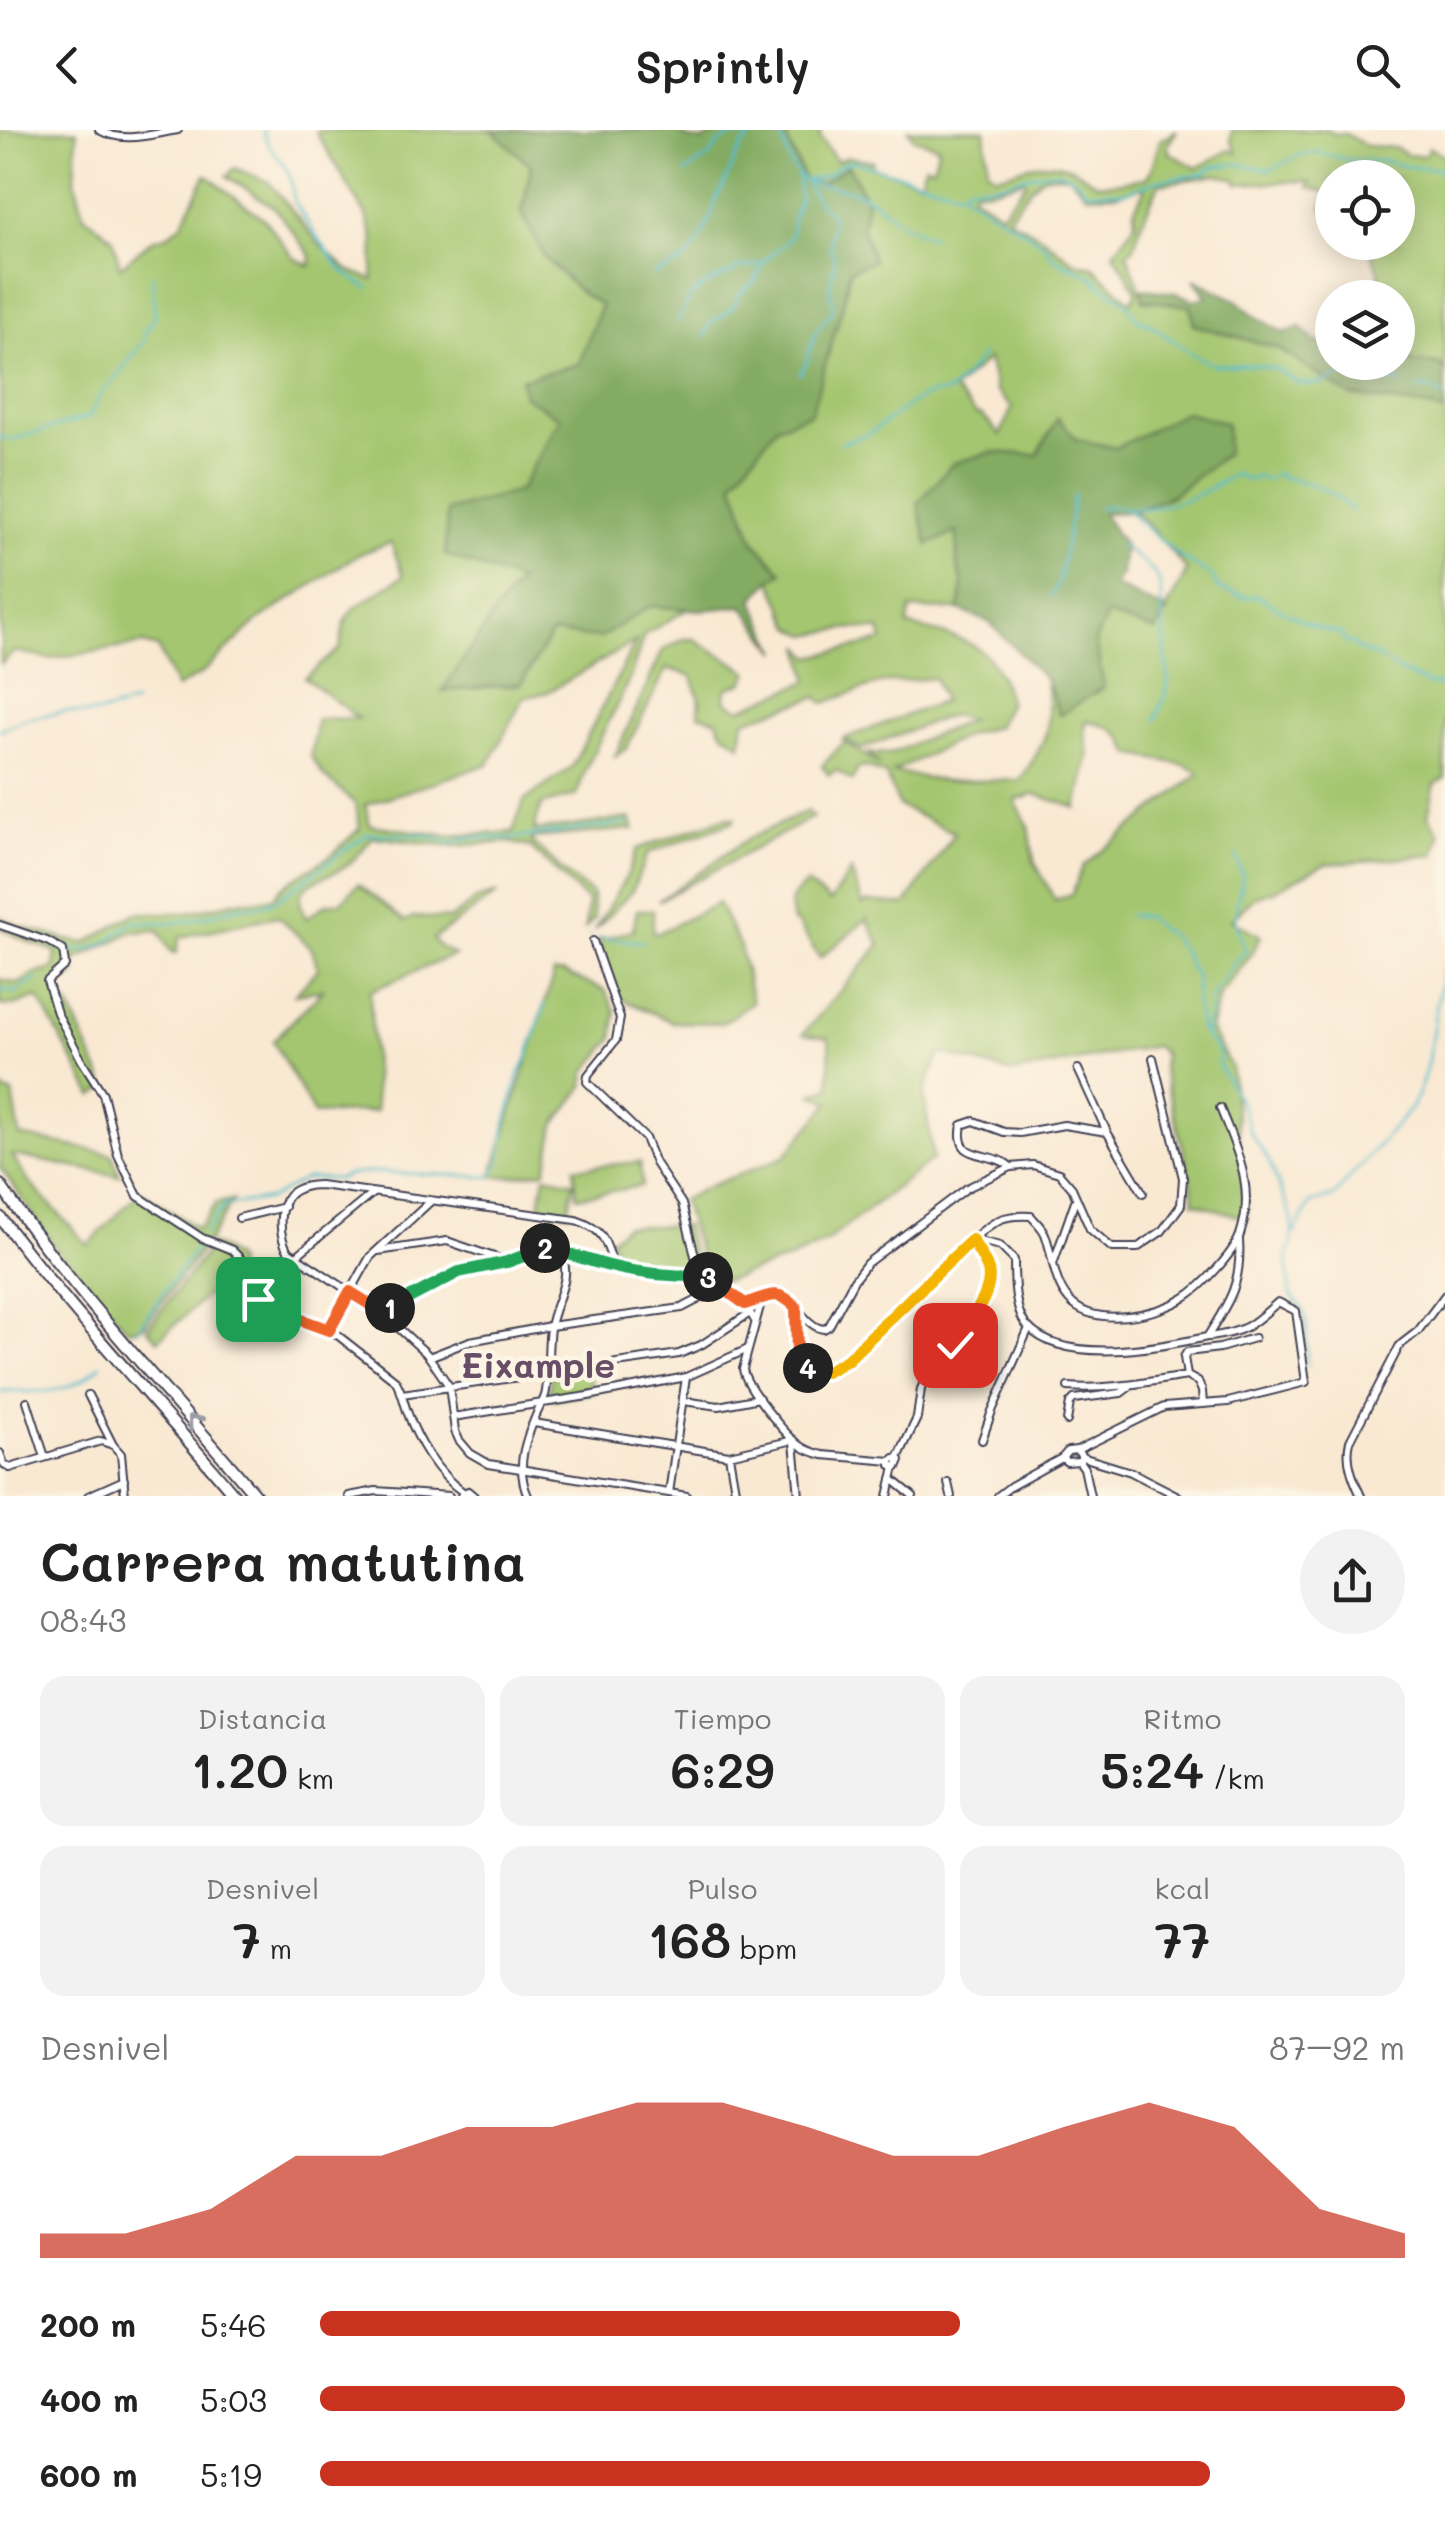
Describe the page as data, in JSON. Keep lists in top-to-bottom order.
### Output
{
  "districts": ["Eixample"],
  "page": {
    "header": "Sprintly",
    "pins": [
      "2",
      "3",
      "1",
      "4"
    ],
    "heading": ["Carrera matutina", "08:43"],
    "stats": [
      ["Distancia", "1.20 km"],
      ["Tiempo", "6:29"],
      ["Ritmo", "5:24 /km"],
      ["Desnivel", "7 m"],
      ["Pulso", "168 bpm"],
      ["kcal", "77"]
    ],
    "chart": ["Desnivel", "87–92 m"],
    "list": [
      {
        "name": "200 m",
        "note": "5:46"
      },
      {
        "name": "400 m",
        "note": "5:03"
      },
      {
        "name": "600 m",
        "note": "5:19"
      }
    ]
  }
}
